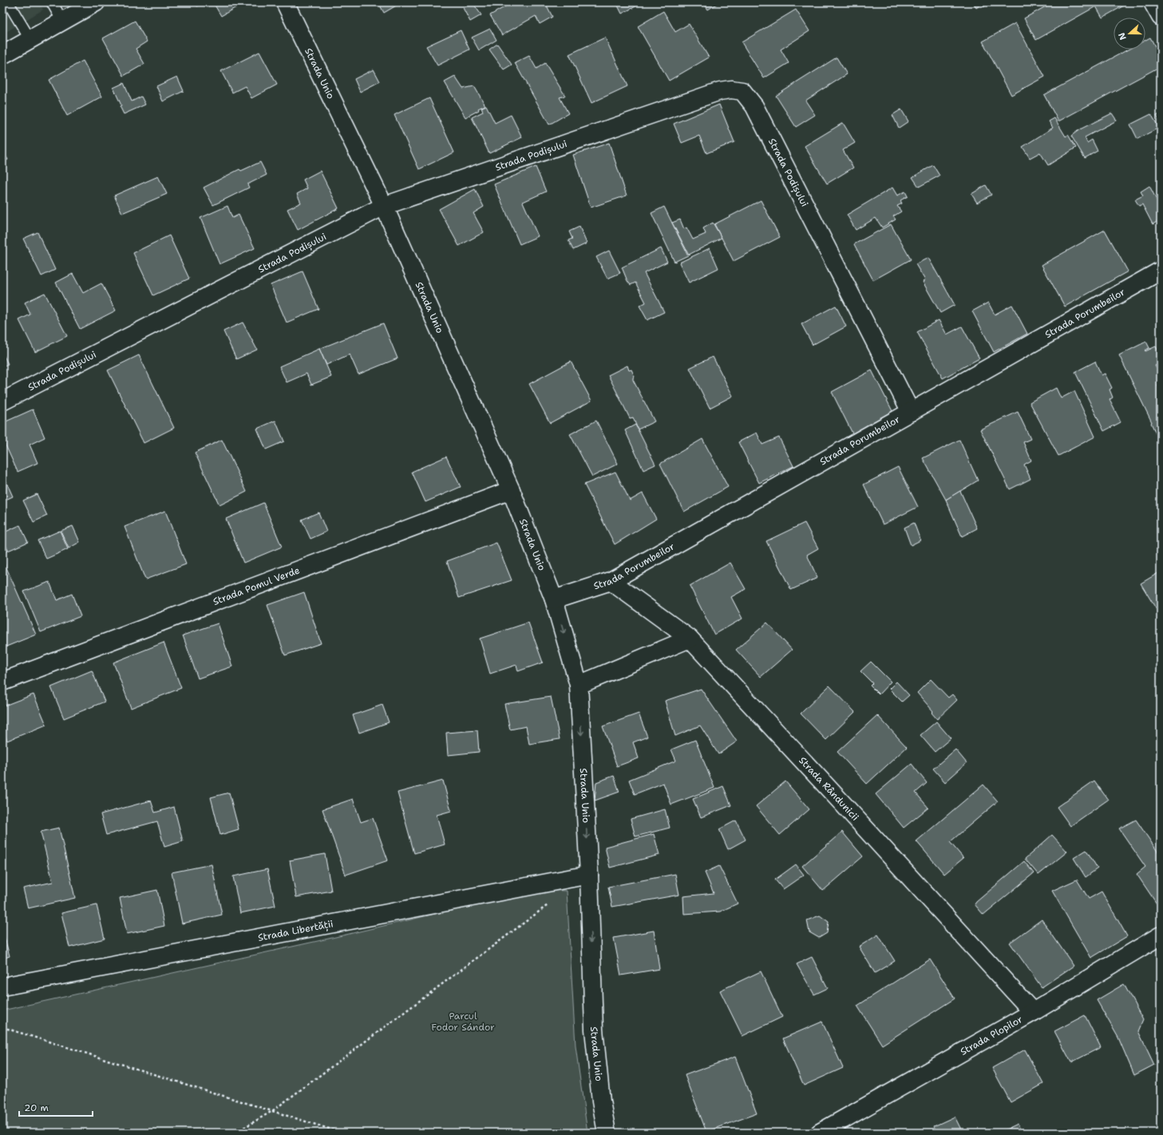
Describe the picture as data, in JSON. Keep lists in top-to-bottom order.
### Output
{
  "streets": {
    "street": [
      "Strada Unio",
      "Strada Podișului",
      "Strada Porumbeilor",
      "Strada Pomul Verde",
      "Strada Rândunicii",
      "Strada Libertății",
      "Strada Plopilor"
    ]
  },
  "crossings": [
    ["Strada Unio", "Strada Podișului"],
    ["Strada Unio", "Strada Porumbeilor"],
    ["Strada Unio", "Strada Pomul Verde"],
    ["Strada Unio", "Strada Libertății"],
    ["Strada Podișului", "Strada Porumbeilor"],
    ["Strada Porumbeilor", "Strada Rândunicii"],
    ["Strada Rândunicii", "Strada Plopilor"]
  ],
  "one_way": ["Strada Unio"],
  "parks": ["Parcul Fodor Sándor"],
  "scale_bar": "20 m",
  "north": "left"
}
